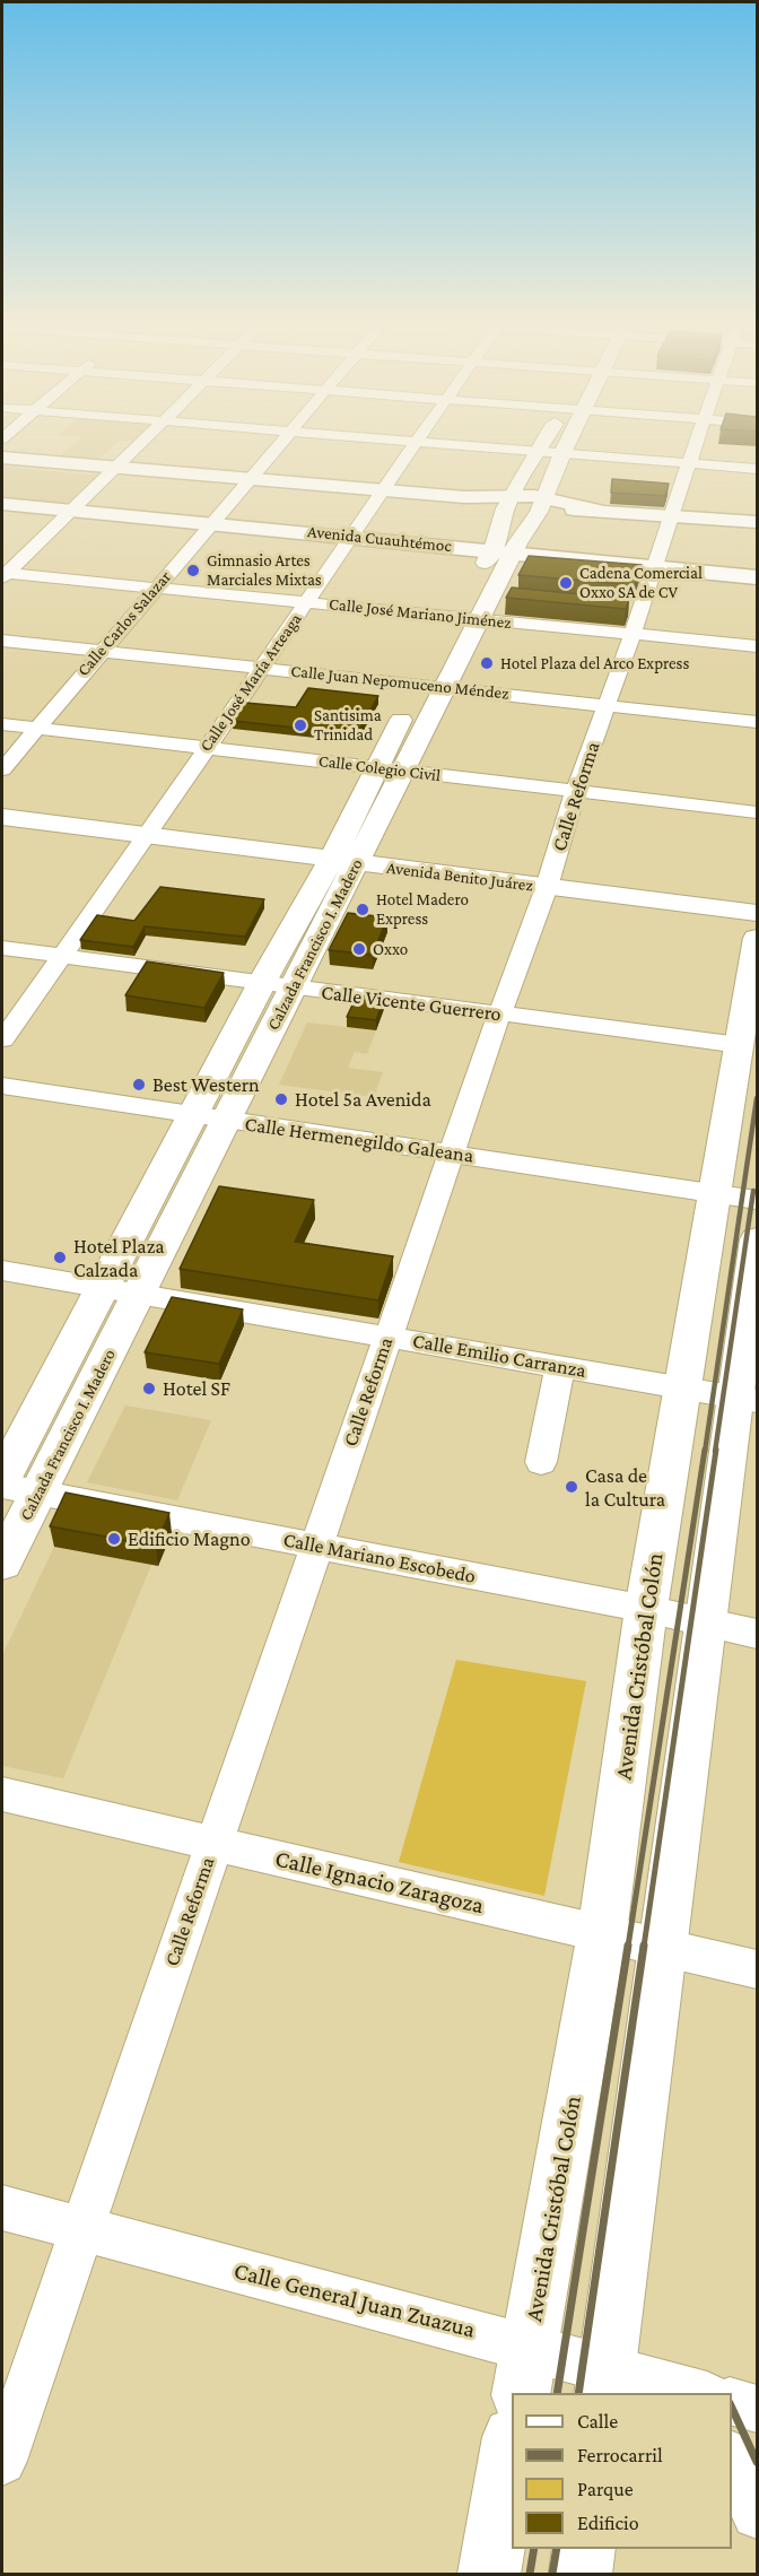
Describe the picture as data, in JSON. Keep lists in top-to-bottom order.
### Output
{
  "streets": {
    "highway": ["Avenida Cuauhtémoc"],
    "main road": ["Avenida Benito Juárez", "Calzada Francisco I. Madero", "Avenida Cristóbal Colón"],
    "street": [
      "Calle José Mariano Jiménez",
      "Calle Carlos Salazar",
      "Calle José María Arteaga",
      "Calle Juan Nepomuceno Méndez",
      "Calle Colegio Civil",
      "Calle Reforma",
      "Calle Vicente Guerrero",
      "Calle Hermenegildo Galeana",
      "Calle Emilio Carranza",
      "Calle Mariano Escobedo",
      "Calle Ignacio Zaragoza",
      "Calle General Juan Zuazua"
    ]
  },
  "crossings": [
    ["Avenida Cuauhtémoc", "Calle Carlos Salazar"],
    ["Avenida Cuauhtémoc", "Calle José María Arteaga"],
    ["Avenida Cuauhtémoc", "Calle Reforma"],
    ["Avenida Cuauhtémoc", "Calzada Francisco I. Madero"],
    ["Calle José Mariano Jiménez", "Calle Carlos Salazar"],
    ["Calle José Mariano Jiménez", "Calle José María Arteaga"],
    ["Calle José Mariano Jiménez", "Calle Reforma"],
    ["Calle José Mariano Jiménez", "Calzada Francisco I. Madero"],
    ["Calle Carlos Salazar", "Calle Juan Nepomuceno Méndez"],
    ["Calle Carlos Salazar", "Calle Colegio Civil"],
    ["Calle José María Arteaga", "Calle Juan Nepomuceno Méndez"],
    ["Calle José María Arteaga", "Calle Colegio Civil"],
    ["Calle José María Arteaga", "Avenida Benito Juárez"],
    ["Calle José María Arteaga", "Calle Vicente Guerrero"],
    ["Calle Juan Nepomuceno Méndez", "Calle Reforma"],
    ["Calle Juan Nepomuceno Méndez", "Calzada Francisco I. Madero"],
    ["Calle Colegio Civil", "Calle Reforma"],
    ["Calle Colegio Civil", "Calzada Francisco I. Madero"],
    ["Calle Reforma", "Avenida Benito Juárez"],
    ["Calle Reforma", "Calle Vicente Guerrero"],
    ["Calle Reforma", "Calle Hermenegildo Galeana"],
    ["Calle Reforma", "Calle Emilio Carranza"],
    ["Calle Reforma", "Calle Mariano Escobedo"],
    ["Calle Reforma", "Calle Ignacio Zaragoza"],
    ["Calle Reforma", "Calle General Juan Zuazua"],
    ["Avenida Benito Juárez", "Calzada Francisco I. Madero"],
    ["Calzada Francisco I. Madero", "Calle Vicente Guerrero"],
    ["Calzada Francisco I. Madero", "Calle Hermenegildo Galeana"],
    ["Calzada Francisco I. Madero", "Calle Emilio Carranza"],
    ["Calzada Francisco I. Madero", "Calle Mariano Escobedo"],
    ["Calle Vicente Guerrero", "Avenida Cristóbal Colón"],
    ["Calle Hermenegildo Galeana", "Avenida Cristóbal Colón"],
    ["Calle Emilio Carranza", "Avenida Cristóbal Colón"],
    ["Calle Mariano Escobedo", "Avenida Cristóbal Colón"],
    ["Avenida Cristóbal Colón", "Calle Ignacio Zaragoza"],
    ["Avenida Cristóbal Colón", "Calle General Juan Zuazua"]
  ],
  "places": [
    "Gimnasio Artes Marciales Mixtas",
    "Cadena Comercial Oxxo SA de CV",
    "Hotel Plaza del Arco Express",
    "Santisima Trinidad",
    "Hotel Madero Express",
    "Oxxo",
    "Best Western",
    "Hotel 5a Avenida",
    "Hotel Plaza Calzada",
    "Hotel SF",
    "Casa de la Cultura",
    "Edificio Magno"
  ],
  "legend": [
    "Calle",
    "Ferrocarril",
    "Parque",
    "Edificio"
  ]
}
